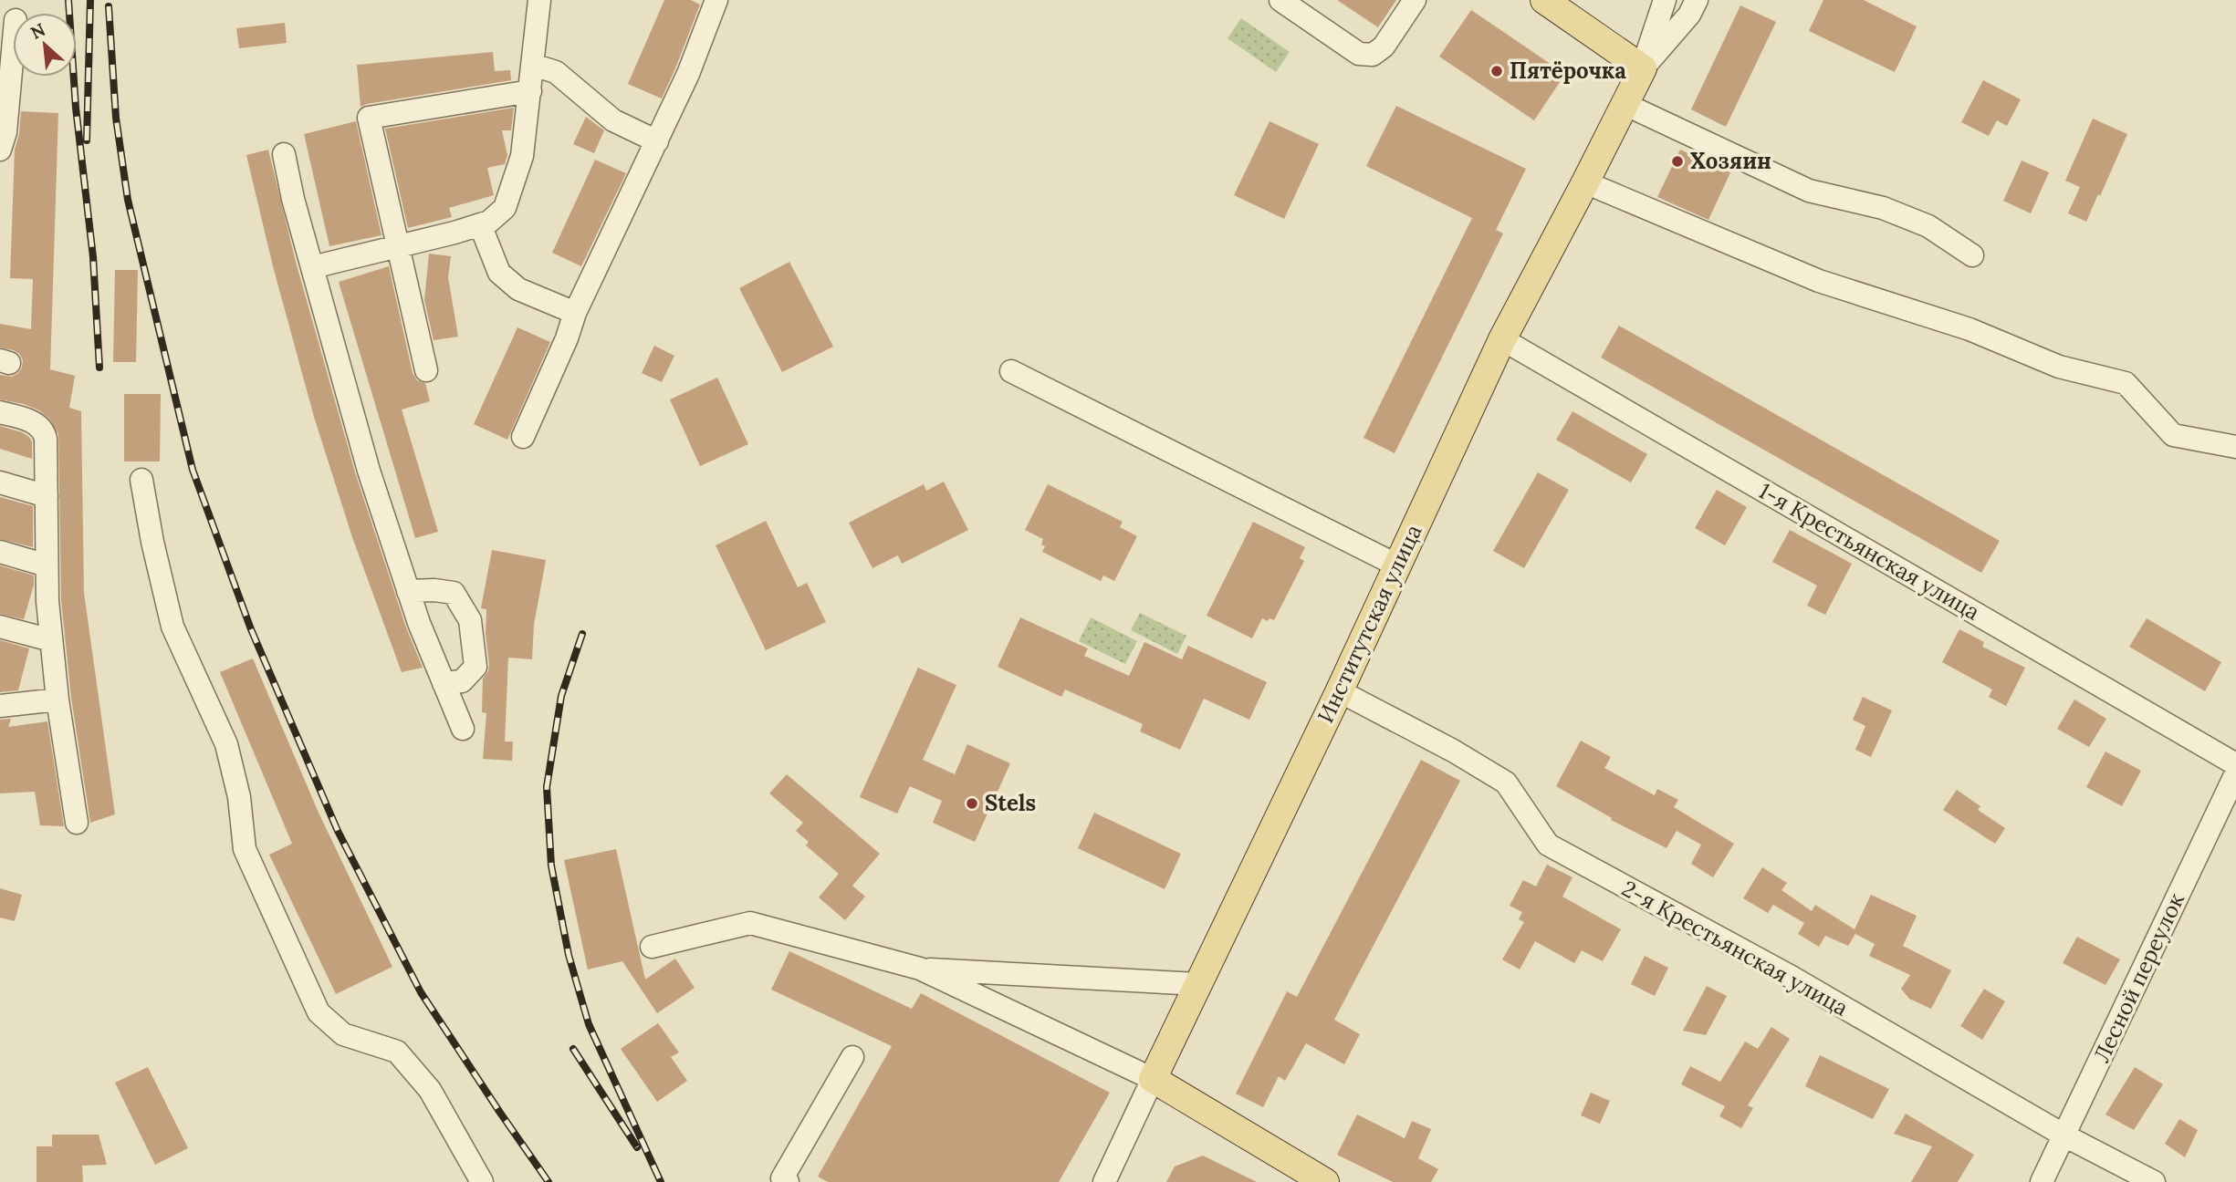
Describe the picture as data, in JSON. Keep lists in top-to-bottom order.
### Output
{
  "streets": {
    "main road": ["Институтская улица"],
    "street": ["1-я Крестьянская улица", "2-я Крестьянская улица", "Лесной переулок"]
  },
  "crossings": [
    ["1-я Крестьянская улица", "Институтская улица"],
    ["Институтская улица", "2-я Крестьянская улица"],
    ["2-я Крестьянская улица", "Лесной переулок"]
  ],
  "places": ["Пятёрочка", "Хозяин", "Stels"],
  "north": "top left"
}
